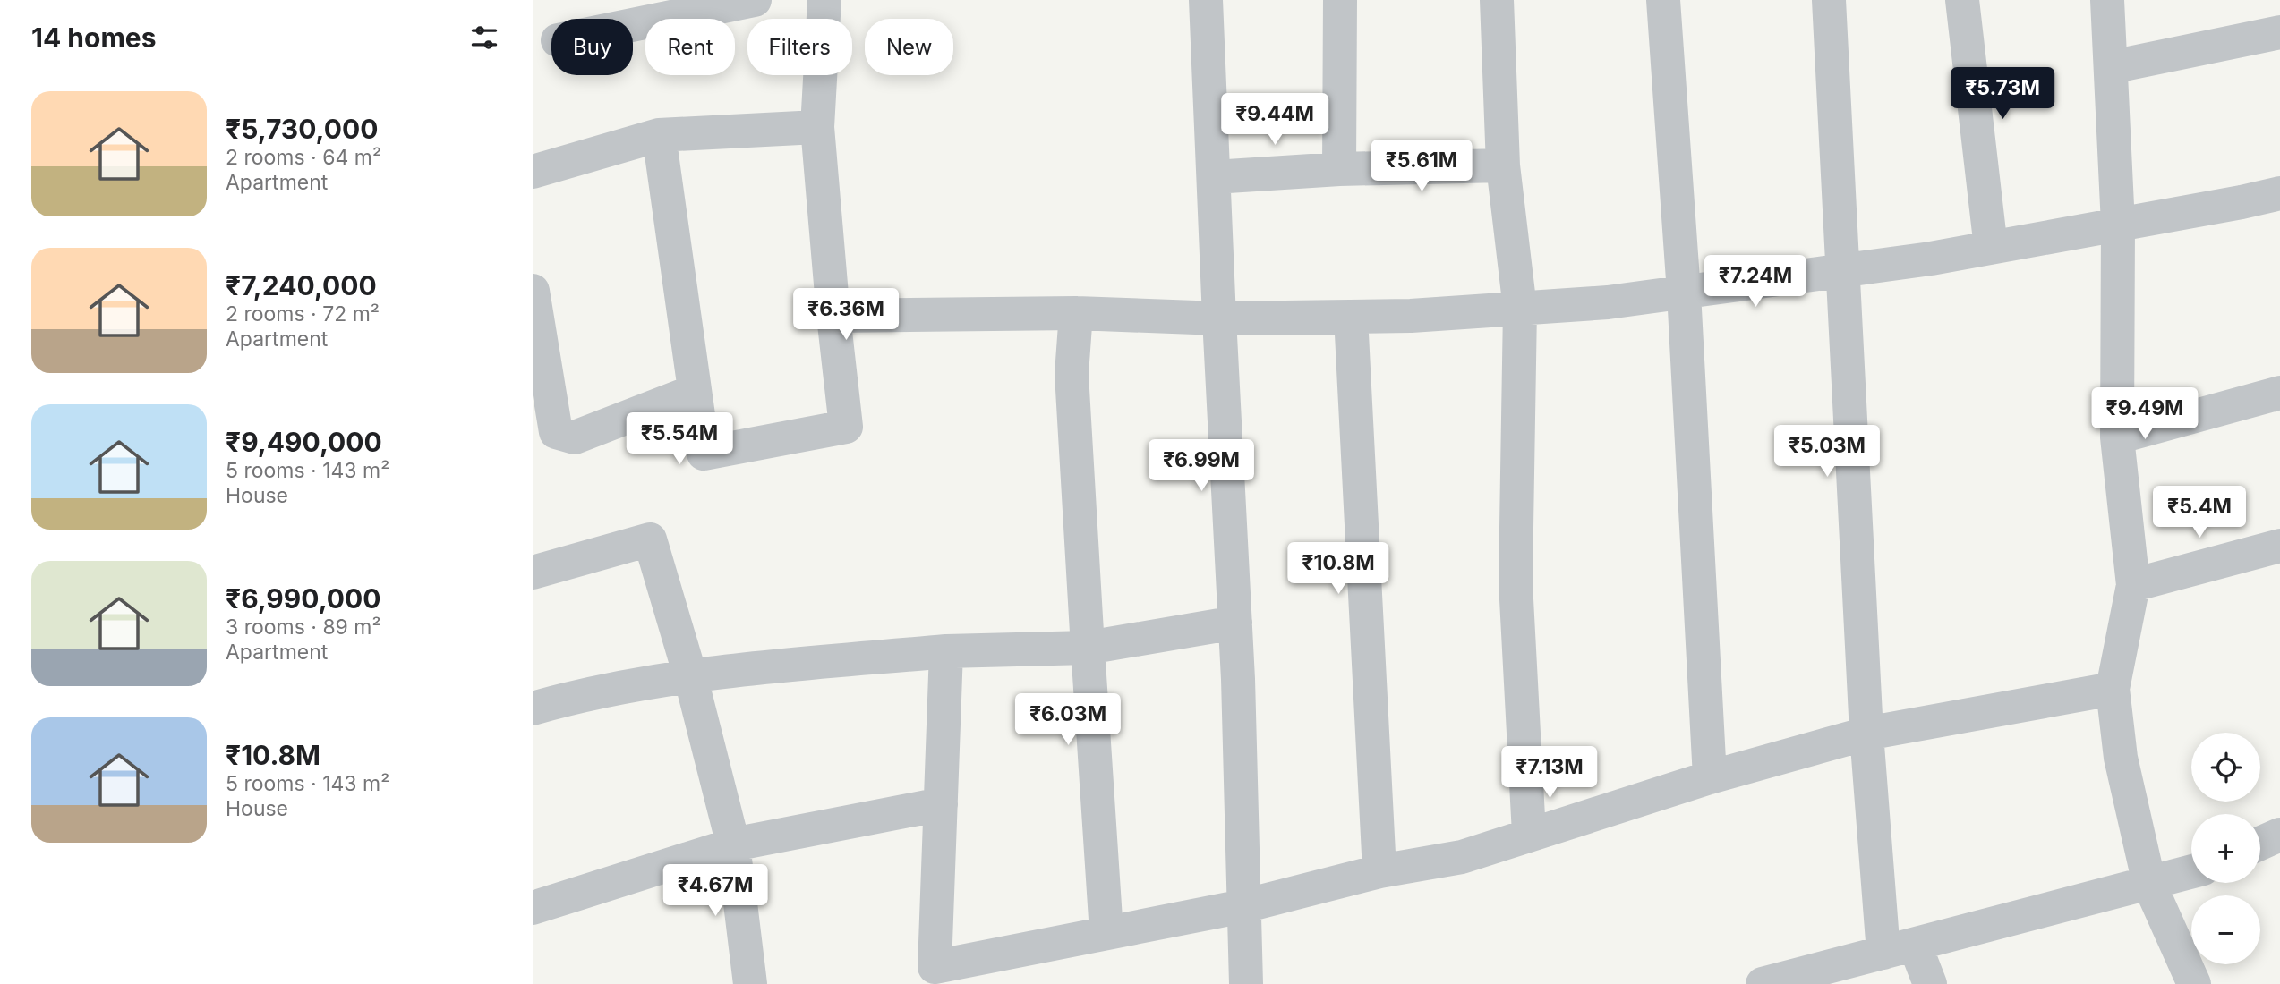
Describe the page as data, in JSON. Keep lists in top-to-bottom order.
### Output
{
  "page": {
    "heading": "14 homes",
    "chip": [
      "Buy",
      "Rent",
      "Filters",
      "New"
    ],
    "price": [
      "₹5.73M",
      "₹9.44M",
      "₹5.61M",
      "₹7.24M",
      "₹6.36M",
      "₹9.49M",
      "₹5.54M",
      "₹5.03M",
      "₹6.99M",
      "₹5.4M",
      "₹10.8M",
      "₹6.03M",
      "₹7.13M",
      "₹4.67M"
    ],
    "list": [
      {
        "name": "₹5,730,000",
        "note": "2 rooms · 64 m² · Apartment"
      },
      {
        "name": "₹7,240,000",
        "note": "2 rooms · 72 m² · Apartment"
      },
      {
        "name": "₹9,490,000",
        "note": "5 rooms · 143 m² · House"
      },
      {
        "name": "₹6,990,000",
        "note": "3 rooms · 89 m² · Apartment"
      },
      {
        "name": "₹10.8M",
        "note": "5 rooms · 143 m² · House"
      }
    ],
    "map_buttons": ["+", "−"]
  }
}
